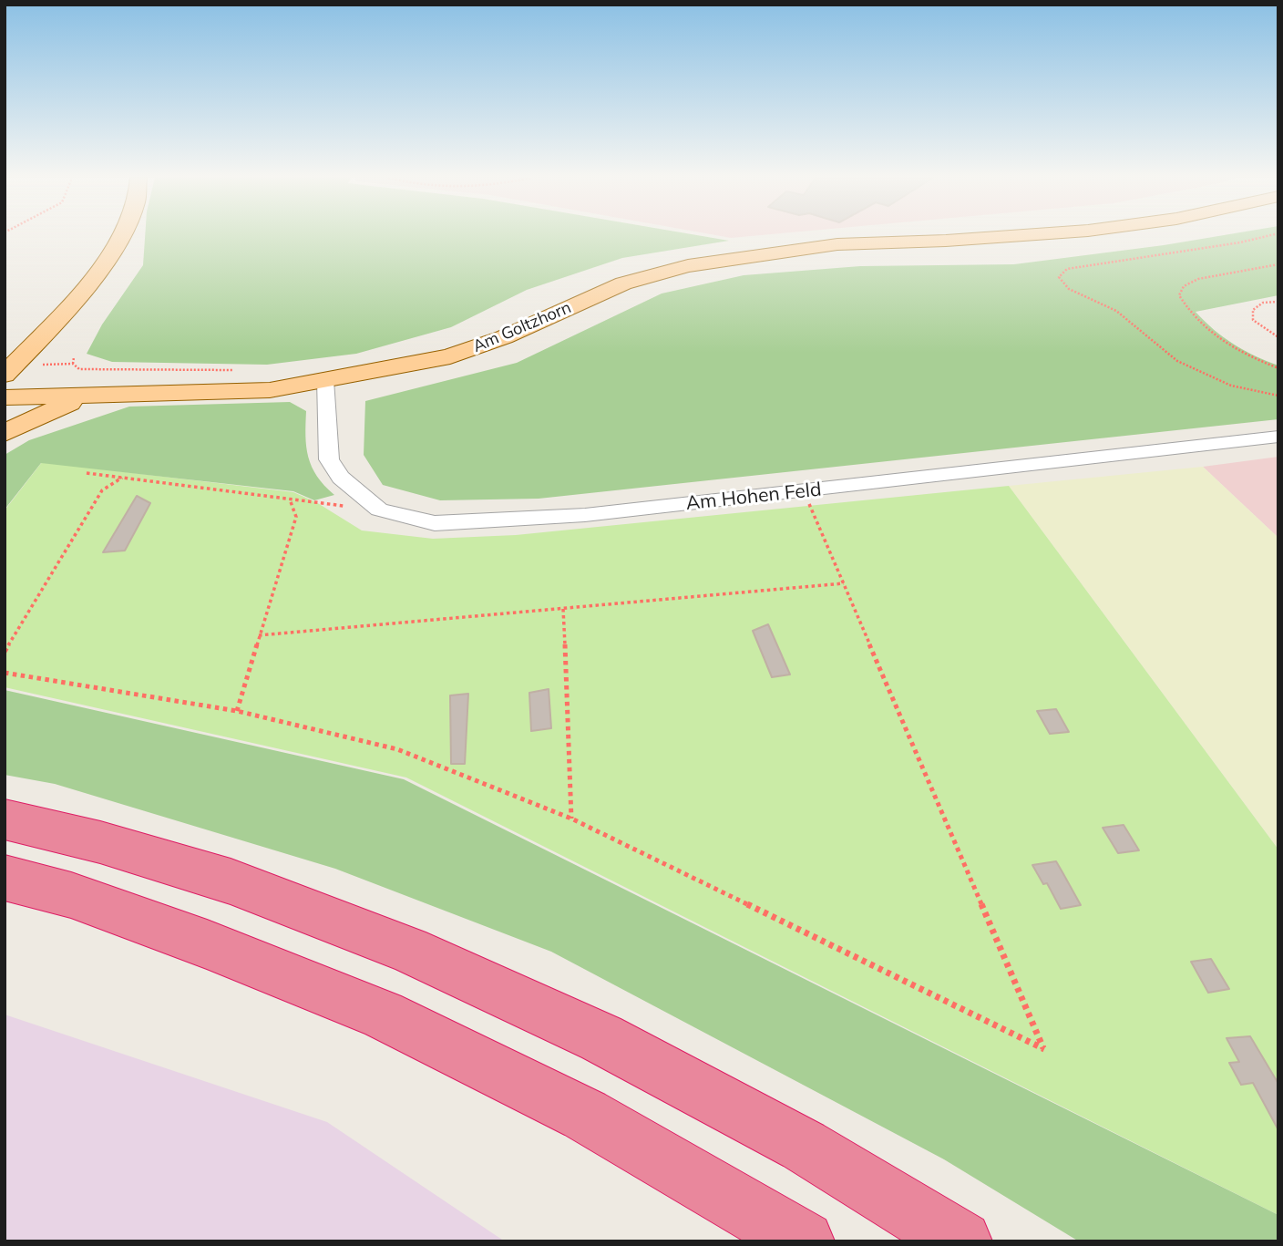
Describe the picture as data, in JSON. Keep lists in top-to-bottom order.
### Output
{
  "streets": {
    "main road": ["Am Goltzhorn"],
    "street": ["Am Hohen Feld"]
  },
  "crossings": [
    ["Am Goltzhorn", "Am Hohen Feld"]
  ]
}
